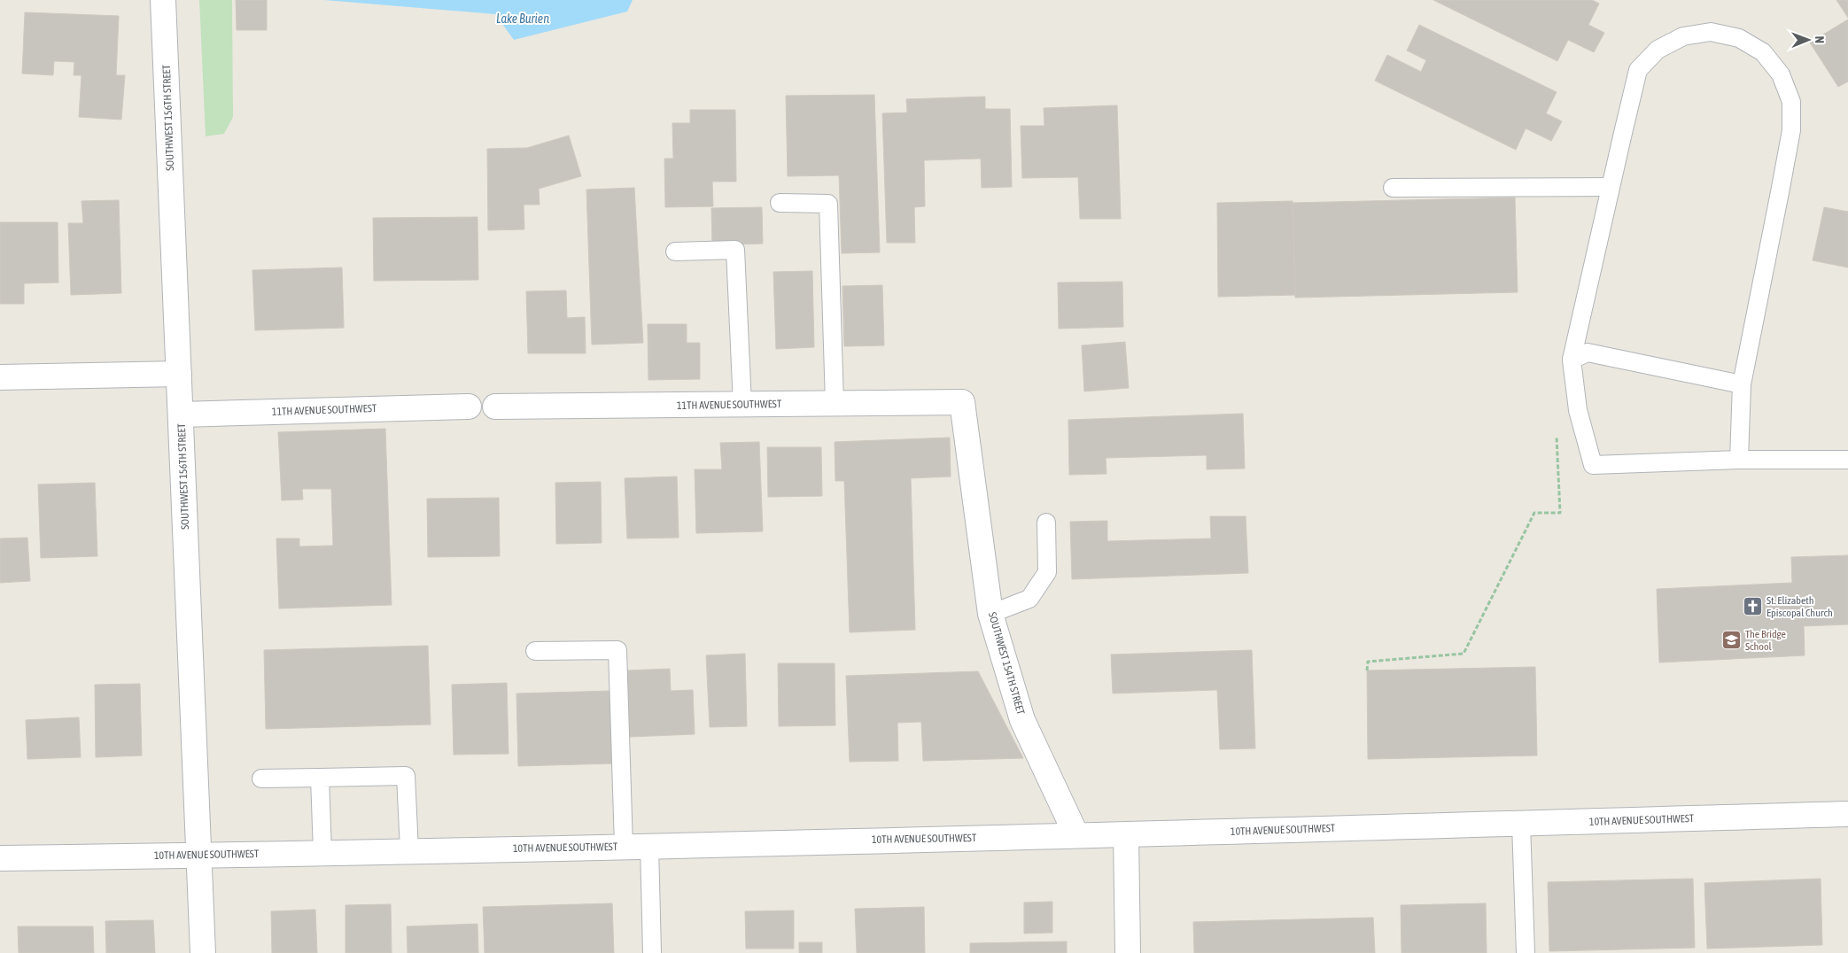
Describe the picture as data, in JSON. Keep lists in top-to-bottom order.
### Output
{
  "streets": {
    "street": [
      "SOUTHWEST 156TH STREET",
      "11TH AVENUE SOUTHWEST",
      "SOUTHWEST 154TH STREET",
      "10TH AVENUE SOUTHWEST"
    ]
  },
  "crossings": [
    ["SOUTHWEST 156TH STREET", "11TH AVENUE SOUTHWEST"],
    ["SOUTHWEST 156TH STREET", "10TH AVENUE SOUTHWEST"],
    ["11TH AVENUE SOUTHWEST", "SOUTHWEST 154TH STREET"],
    ["SOUTHWEST 154TH STREET", "10TH AVENUE SOUTHWEST"]
  ],
  "water": ["Lake Burien"],
  "places": {
    "church": ["St. Elizabeth Episcopal Church"],
    "school or university": ["The Bridge School"]
  },
  "north": "right"
}
